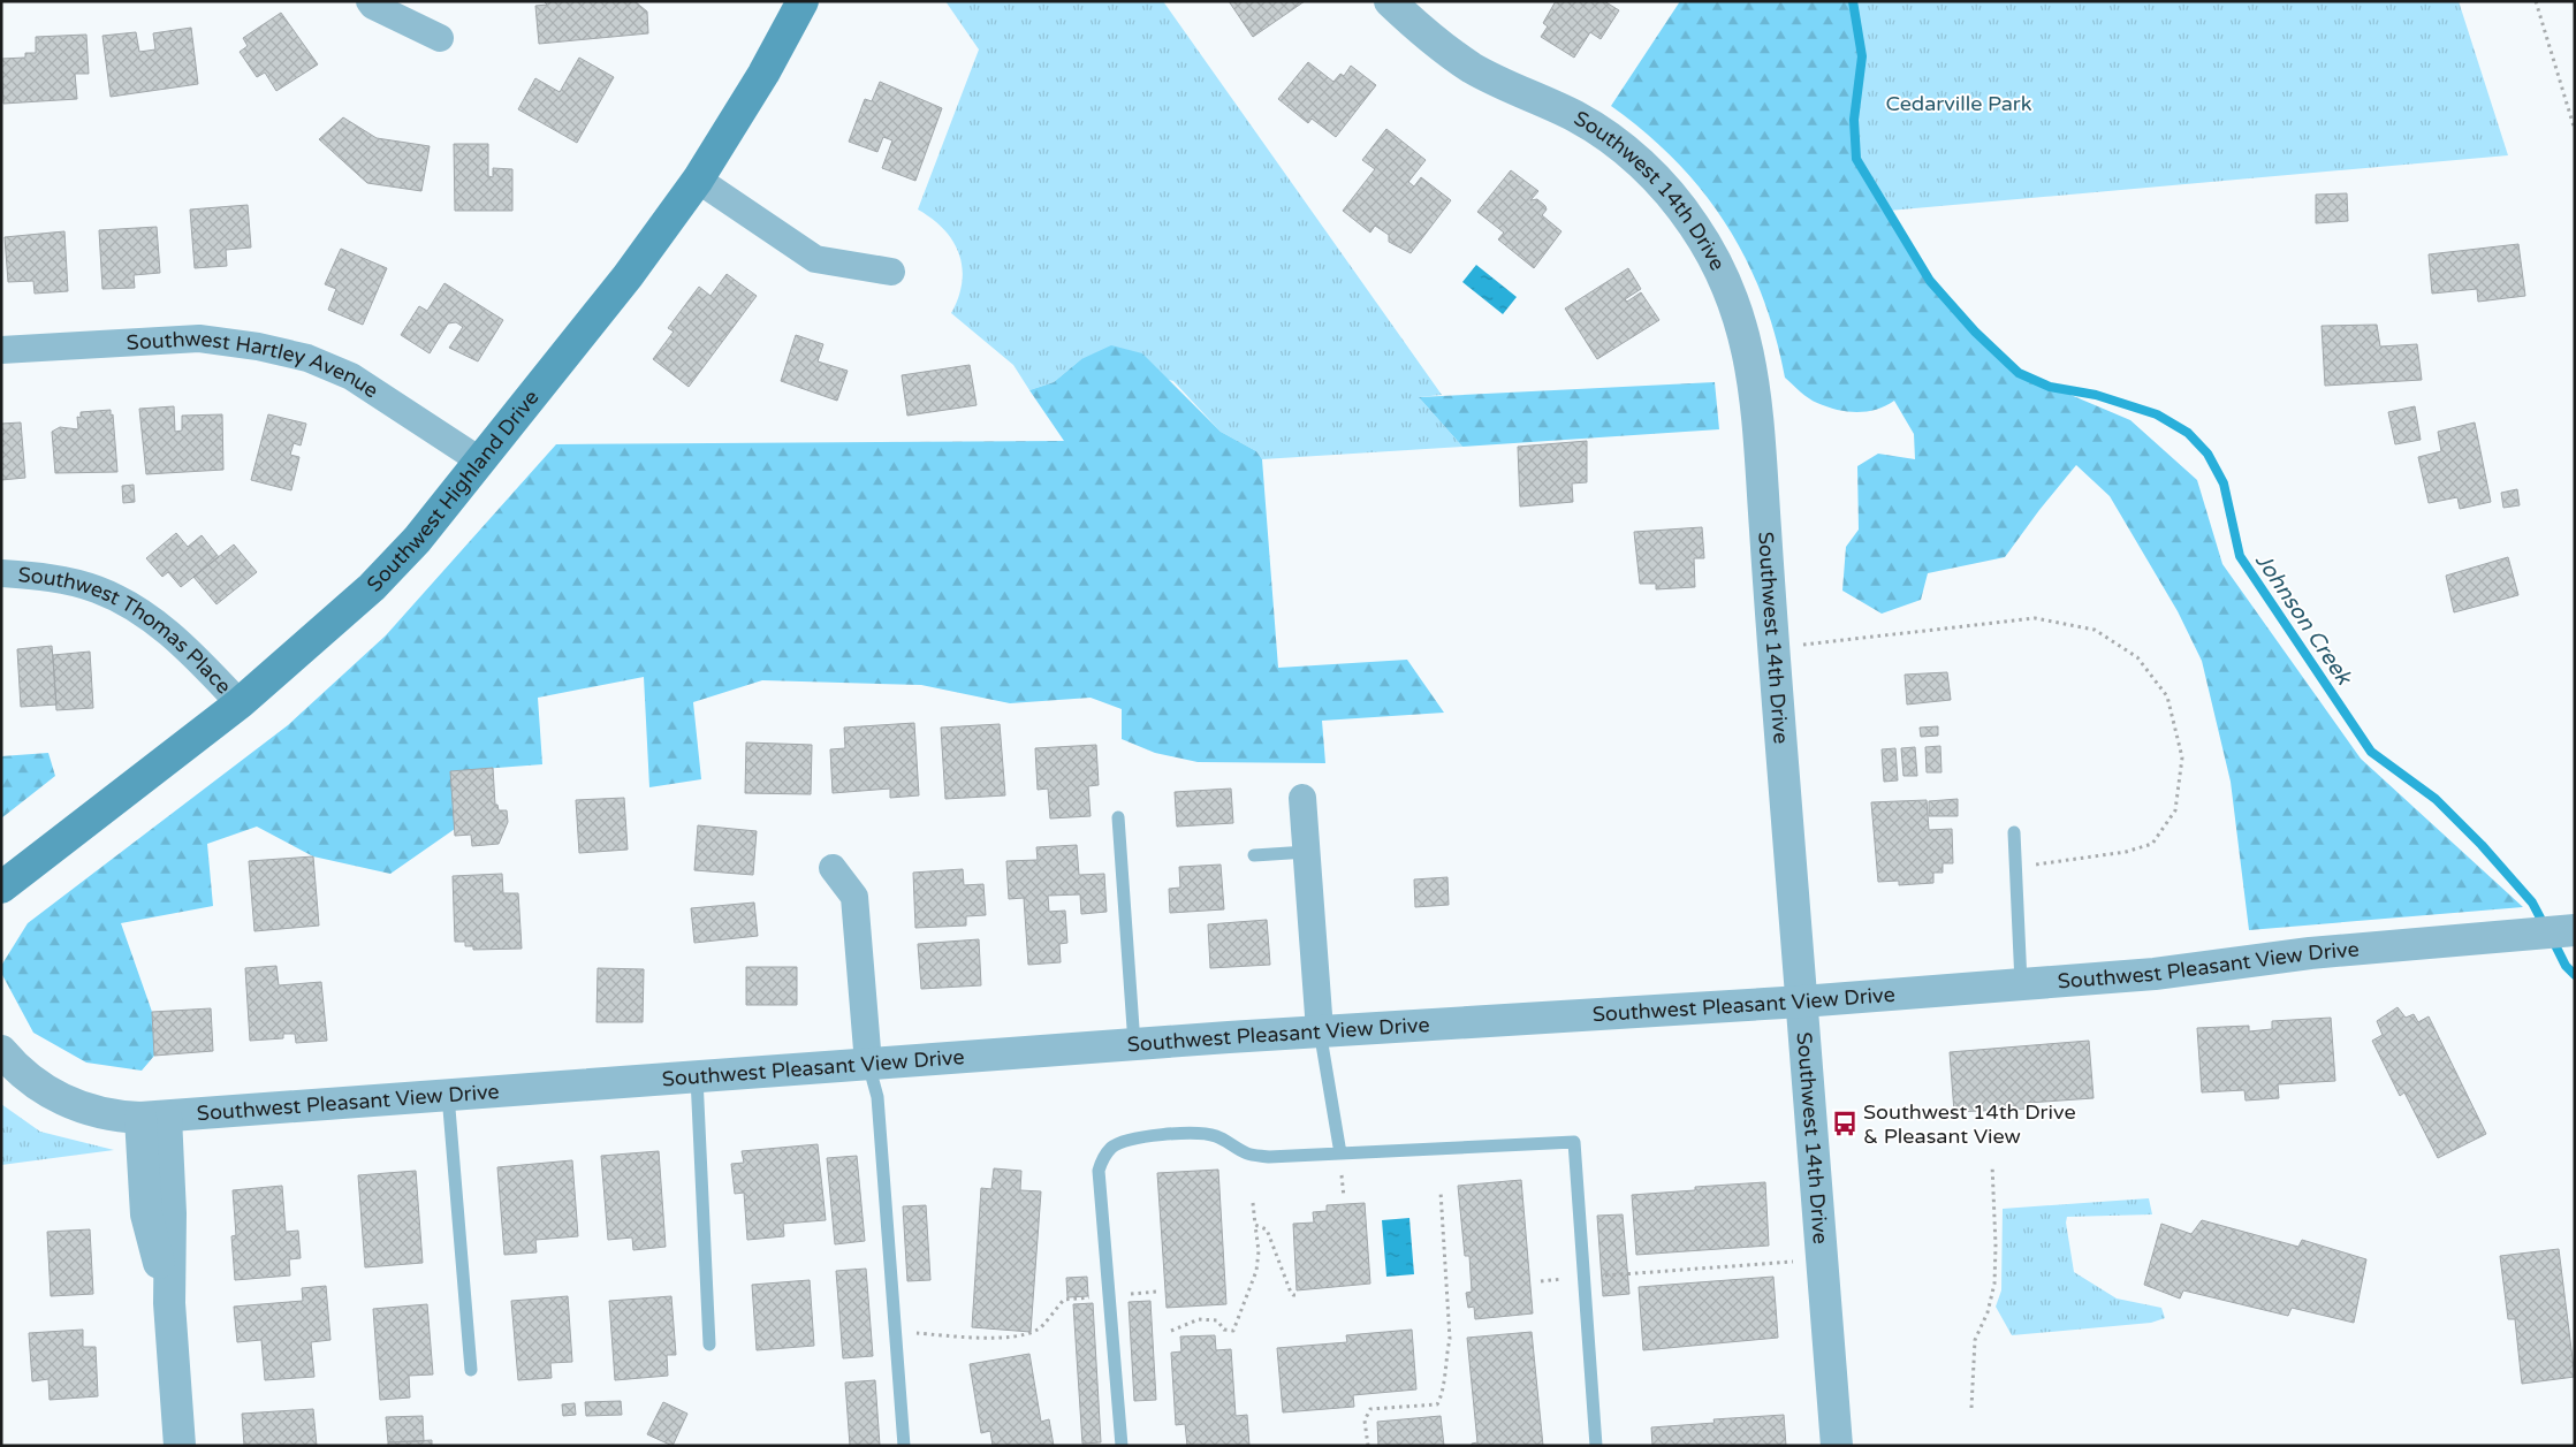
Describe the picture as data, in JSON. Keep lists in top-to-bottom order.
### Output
{
  "streets": {
    "main road": ["Southwest Highland Drive"],
    "street": [
      "Southwest 14th Drive",
      "Southwest Hartley Avenue",
      "Southwest Thomas Place",
      "Southwest Pleasant View Drive"
    ]
  },
  "crossings": [
    ["Southwest 14th Drive", "Southwest Pleasant View Drive"],
    ["Southwest Hartley Avenue", "Southwest Highland Drive"],
    ["Southwest Highland Drive", "Southwest Thomas Place"]
  ],
  "water": ["Johnson Creek"],
  "parks": ["Cedarville Park"],
  "places": {
    "bus stop": ["Southwest 14th Drive & Pleasant View"]
  }
}
